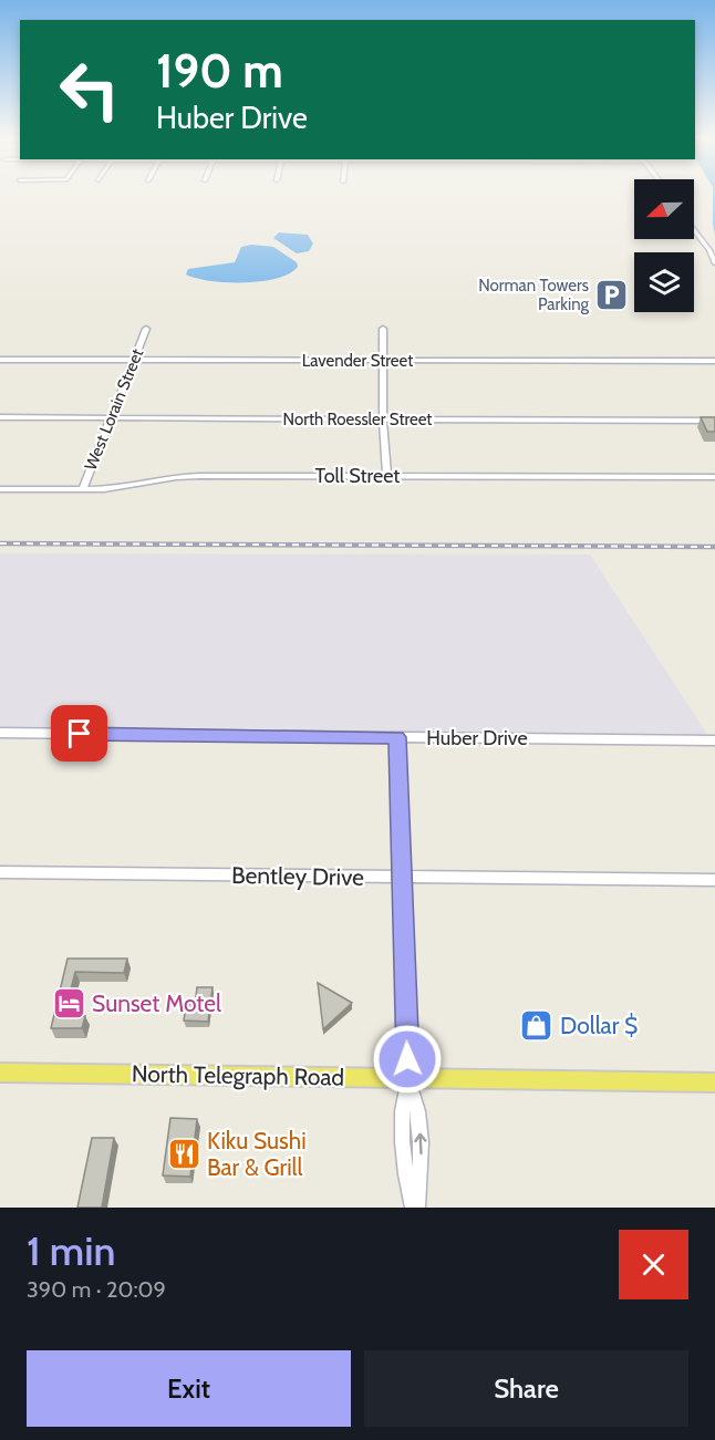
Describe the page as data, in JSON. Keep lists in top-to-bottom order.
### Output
{
  "streets": {
    "main road": ["North Telegraph Road"],
    "street": [
      "Lavender Street",
      "West Lorain Street",
      "North Roessler Street",
      "Toll Street",
      "Huber Drive",
      "Bentley Drive"
    ]
  },
  "crossings": [
    ["Lavender Street", "West Lorain Street"],
    ["West Lorain Street", "North Roessler Street"],
    ["West Lorain Street", "Toll Street"]
  ],
  "places": {
    "parking": ["Norman Towers Parking"],
    "hotel": ["Sunset Motel"],
    "shop": ["Dollar $"],
    "restaurant": ["Kiku Sushi Bar & Grill"]
  },
  "north": "left",
  "page": {
    "turn": ["190 m", "Huber Drive"],
    "heading": ["1 min", "390 m · 20:09"],
    "buttons": ["Exit", "Share"]
  }
}
